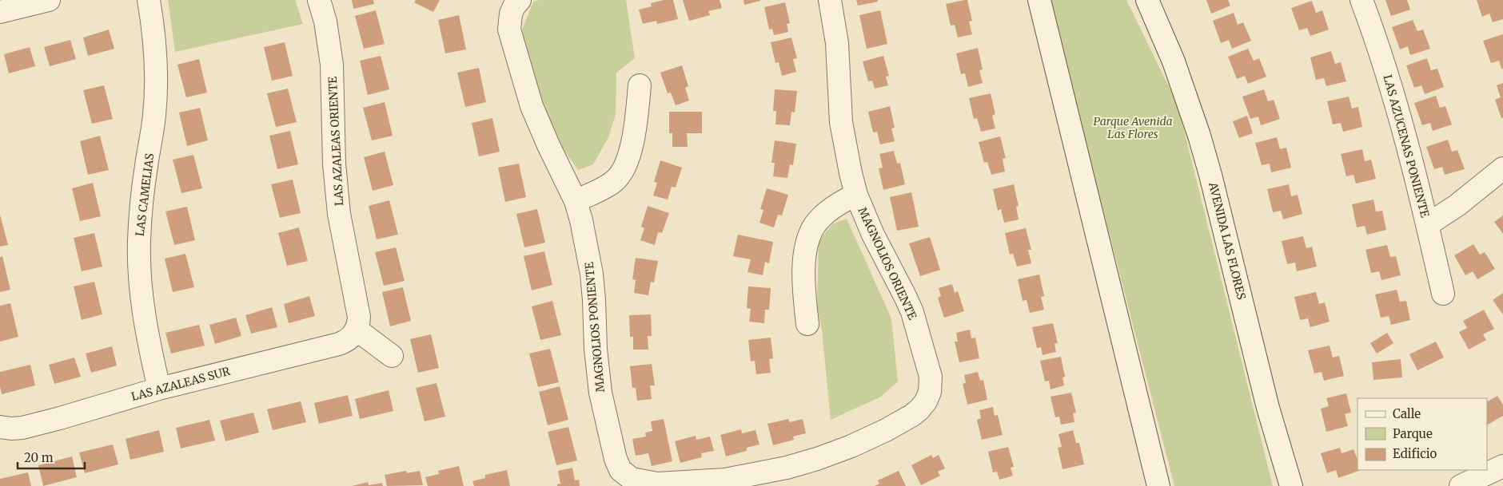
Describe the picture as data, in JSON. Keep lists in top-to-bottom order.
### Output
{
  "streets": {
    "street": [
      "LAS AZALEAS ORIENTE",
      "LAS AZUCENAS PONIENTE",
      "LAS CAMELIAS",
      "AVENIDA LAS FLORES",
      "MAGNOLIOS ORIENTE",
      "MAGNOLIOS PONIENTE",
      "LAS AZALEAS SUR"
    ]
  },
  "crossings": [
    ["LAS AZALEAS ORIENTE", "LAS AZALEAS SUR"],
    ["LAS CAMELIAS", "LAS AZALEAS SUR"],
    ["MAGNOLIOS ORIENTE", "MAGNOLIOS PONIENTE"]
  ],
  "parks": ["Parque Avenida Las Flores"],
  "legend": ["Calle", "Parque", "Edificio"],
  "scale_bar": "20 m"
}
